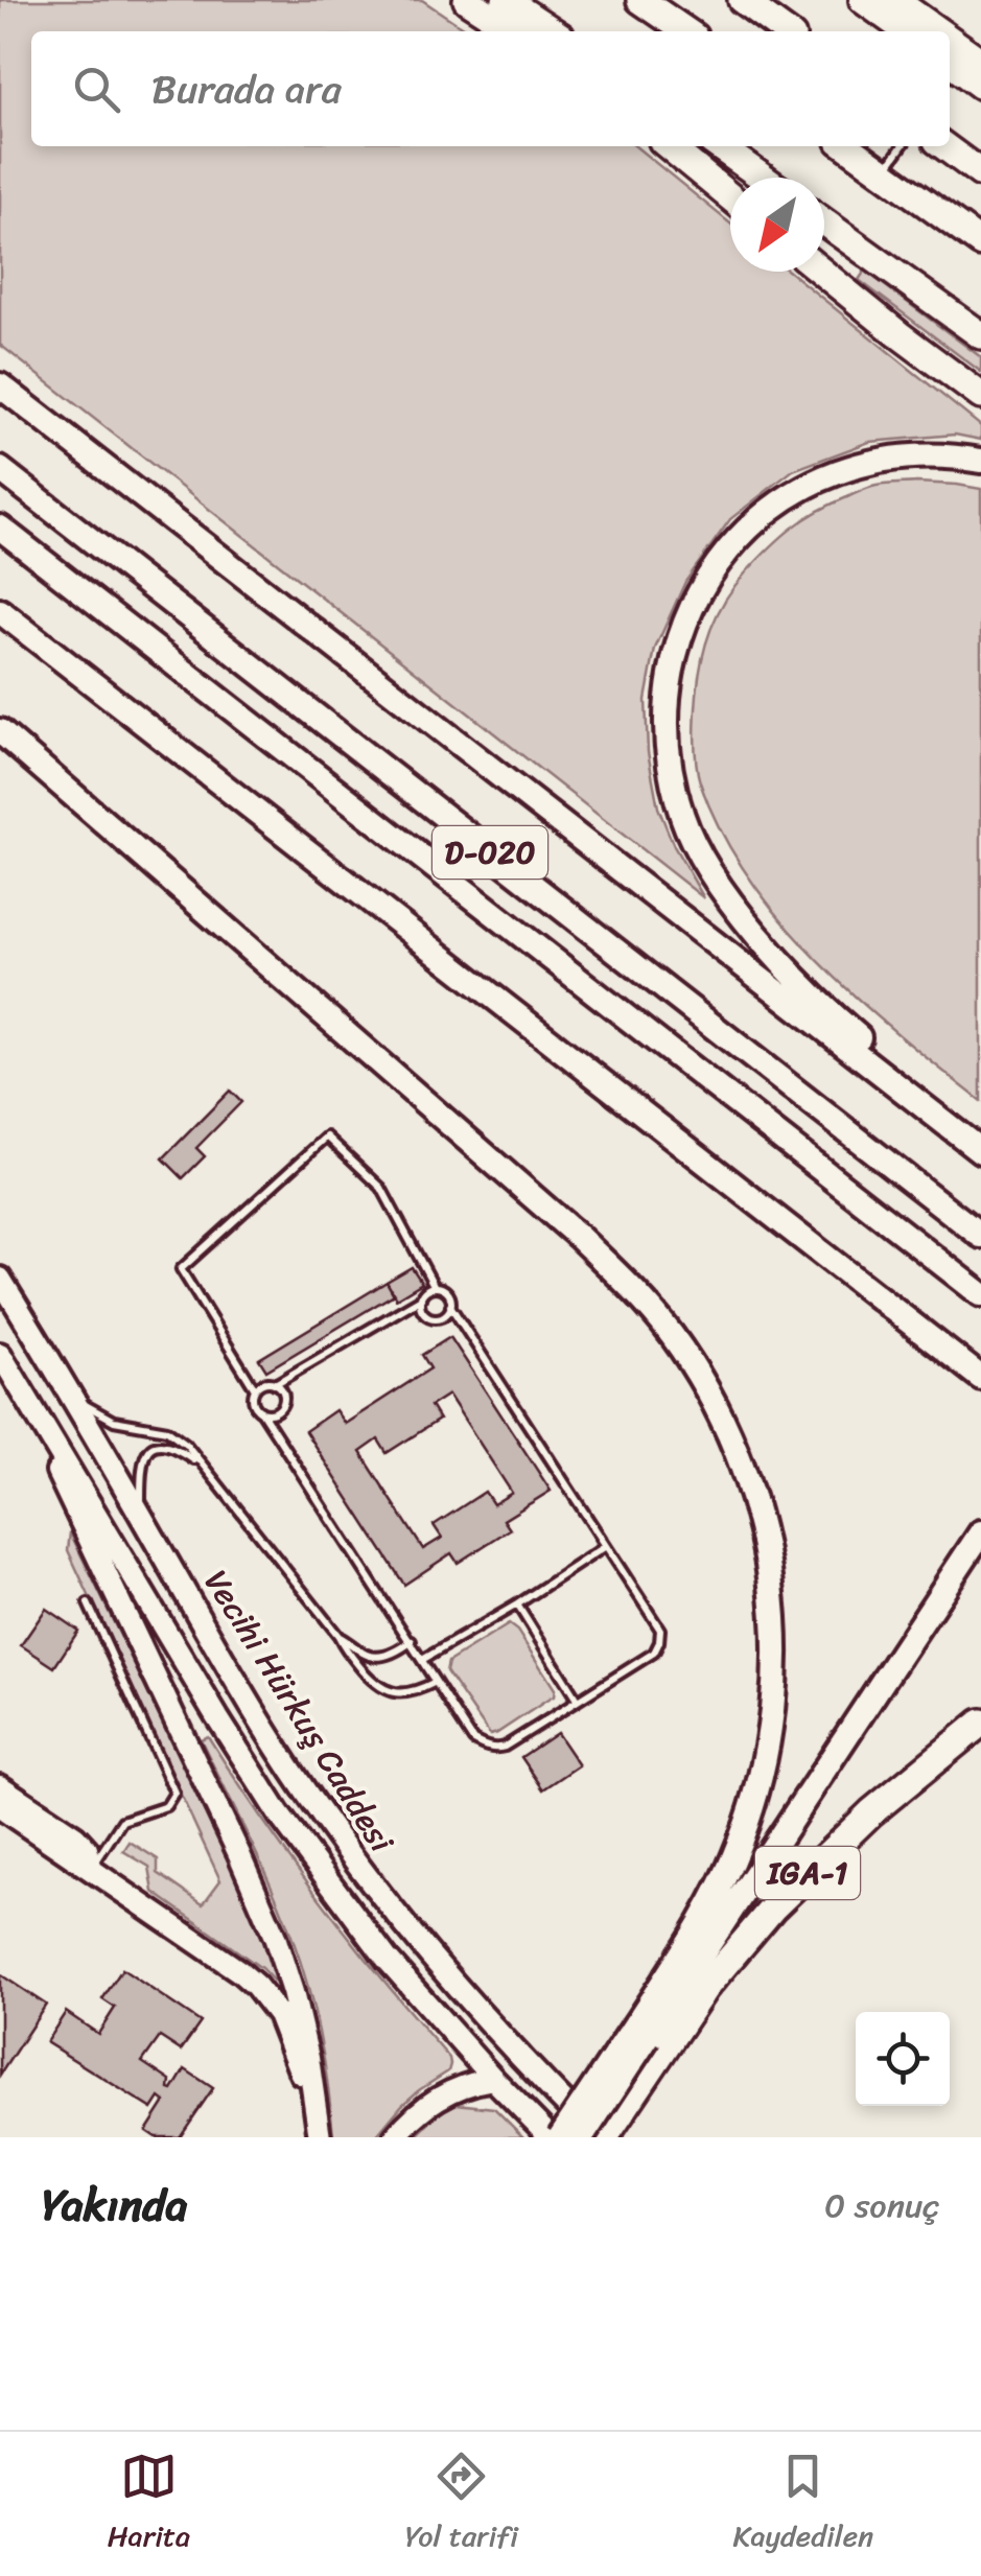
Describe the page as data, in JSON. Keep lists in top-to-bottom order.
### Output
{
  "streets": {
    "highway": ["D-020", "IGA-1"],
    "main road": ["Vecihi Hürkuş Caddesi"]
  },
  "crossings": [
    ["Vecihi Hürkuş Caddesi", "IGA-1"]
  ],
  "north": "bottom left",
  "page": {
    "search": "Burada ara",
    "heading": ["Yakında", "0 sonuç"],
    "nav": ["Harita", "Yol tarifi", "Kaydedilen"]
  }
}
